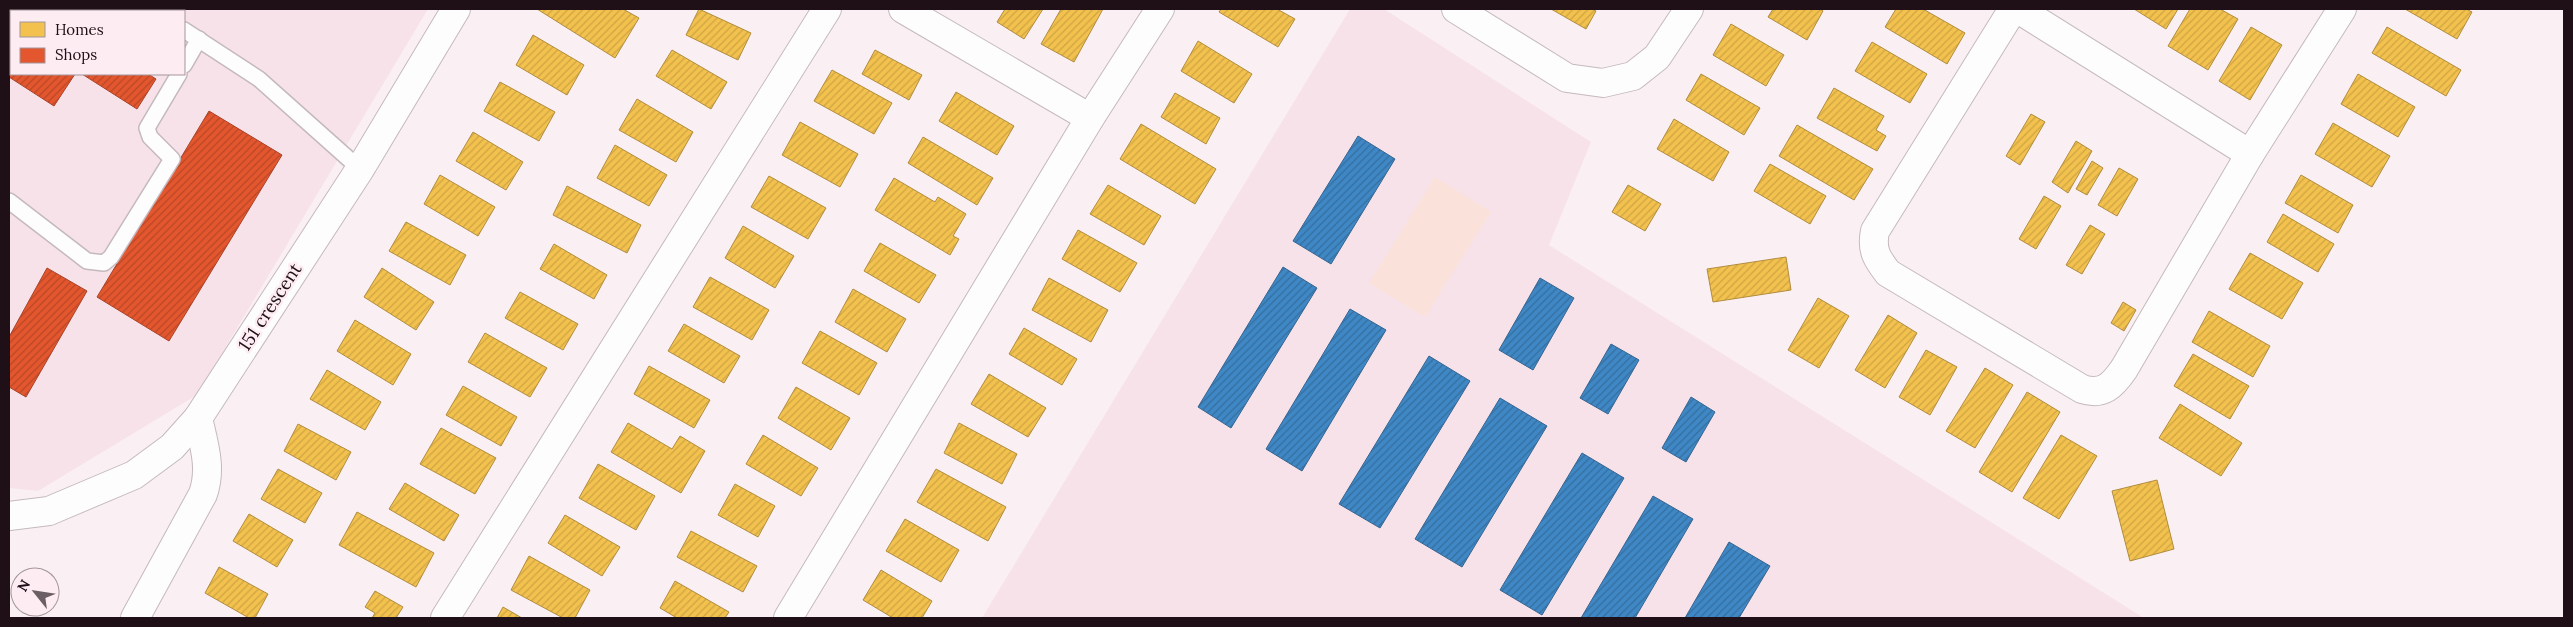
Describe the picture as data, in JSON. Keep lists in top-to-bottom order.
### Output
{
  "streets": {
    "street": ["151 crescent"]
  },
  "legend": ["Homes", "Shops"],
  "north": "top left"
}
